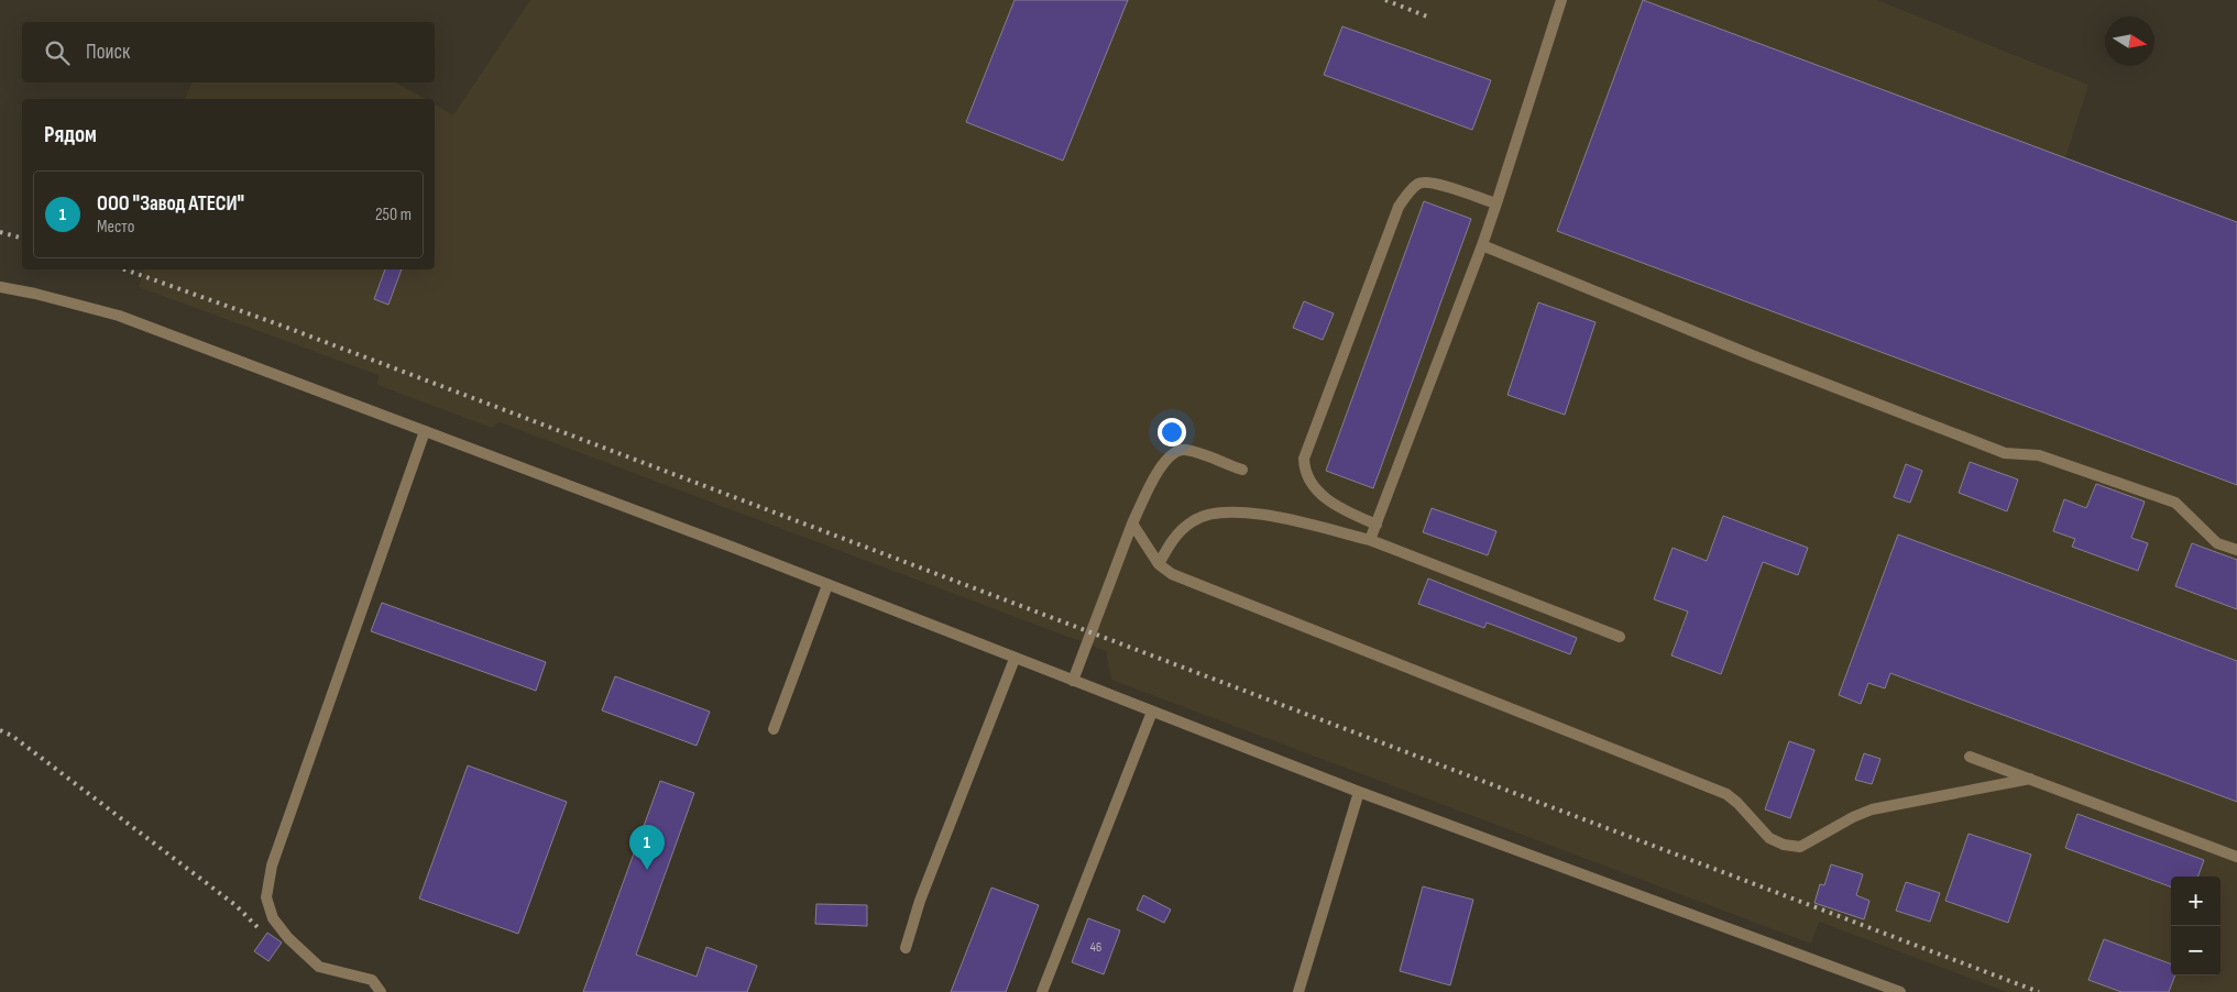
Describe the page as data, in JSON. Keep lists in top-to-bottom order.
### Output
{
  "house_numbers": ["46"],
  "north": "right",
  "page": {
    "search": "Поиск",
    "heading": "Рядом",
    "list": [
      {
        "mark": "1",
        "name": "ООО \"Завод АТЕСИ\"",
        "note": "Место",
        "value": "250 m"
      }
    ],
    "pins": "1",
    "map_buttons": ["+", "−"]
  }
}
